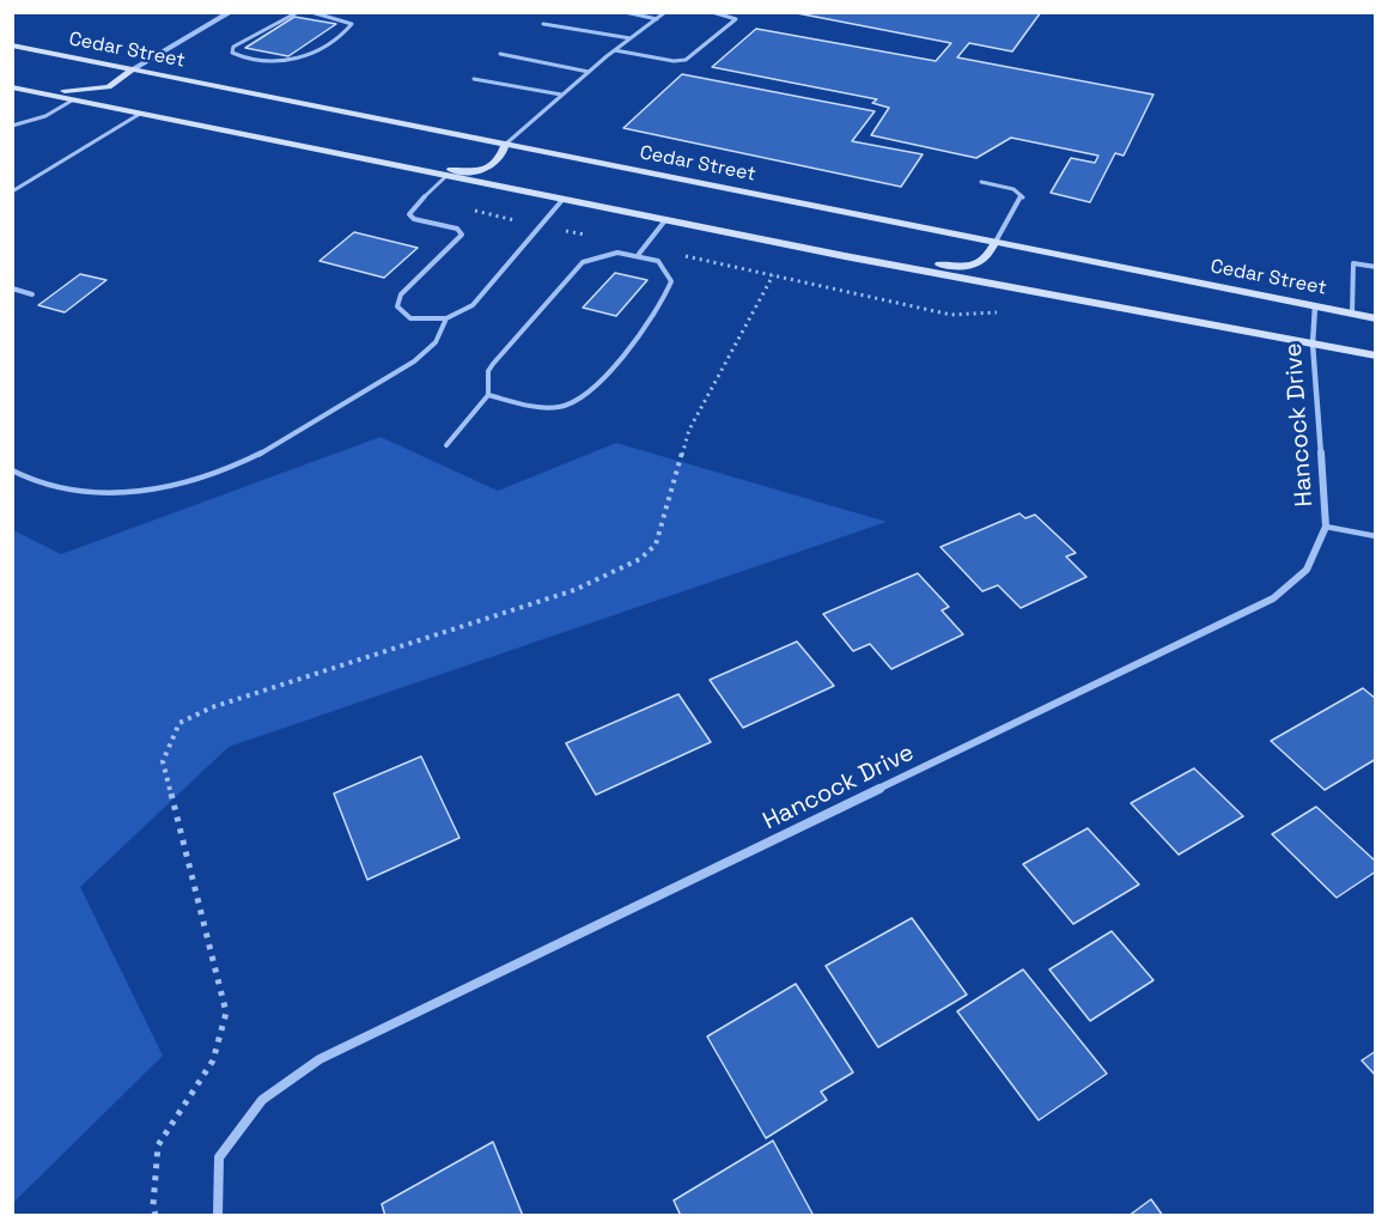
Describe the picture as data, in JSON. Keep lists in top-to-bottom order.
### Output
{
  "streets": {
    "main road": ["Cedar Street"],
    "street": ["Hancock Drive"]
  },
  "crossings": [
    ["Cedar Street", "Hancock Drive"]
  ]
}
